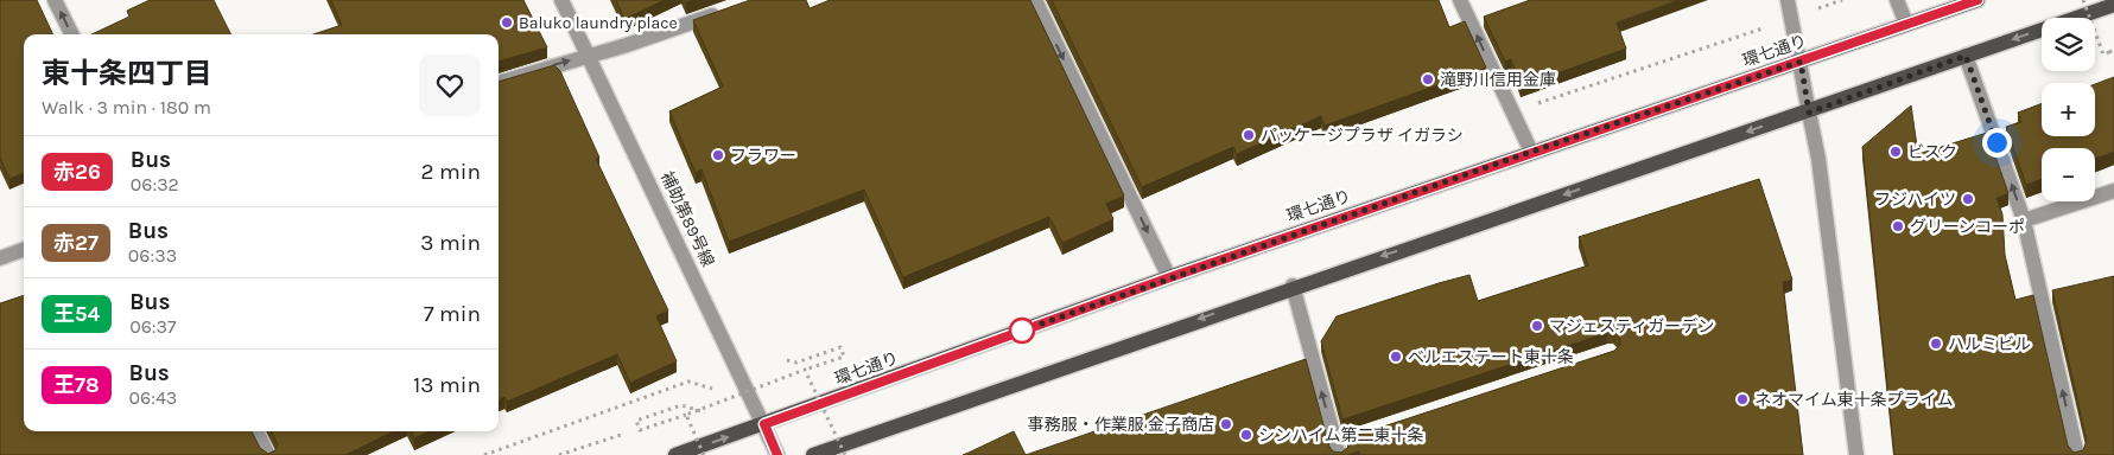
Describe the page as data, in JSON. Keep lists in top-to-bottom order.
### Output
{
  "streets": {
    "main road": ["環七通り"],
    "street": ["補助第89号線"]
  },
  "crossings": [
    ["環七通り", "補助第89号線"]
  ],
  "places": [
    "Baluko laundry place",
    "滝野川信用金庫",
    "パッケージプラザ イガラシ",
    "ビスク",
    "フラワー",
    "フジハイツ",
    "グリーンコーポ",
    "マジェスティガーデン",
    "ハルミビル",
    "ベルエステート東十条",
    "ネオマイム東十条プライム",
    "事務服・作業服 金子商店",
    "シンハイム第二東十条"
  ],
  "lines": ["bus line 赤26"],
  "page": {
    "map_buttons": ["+", "−"],
    "heading": ["東十条四丁目", "Walk · 3 min · 180 m"],
    "list": [
      {
        "mark": "赤26",
        "name": "Bus",
        "note": "06:32",
        "value": "2 min"
      },
      {
        "mark": "赤27",
        "name": "Bus",
        "note": "06:33",
        "value": "3 min"
      },
      {
        "mark": "王54",
        "name": "Bus",
        "note": "06:37",
        "value": "7 min"
      },
      {
        "mark": "王78",
        "name": "Bus",
        "note": "06:43",
        "value": "13 min"
      }
    ]
  }
}
